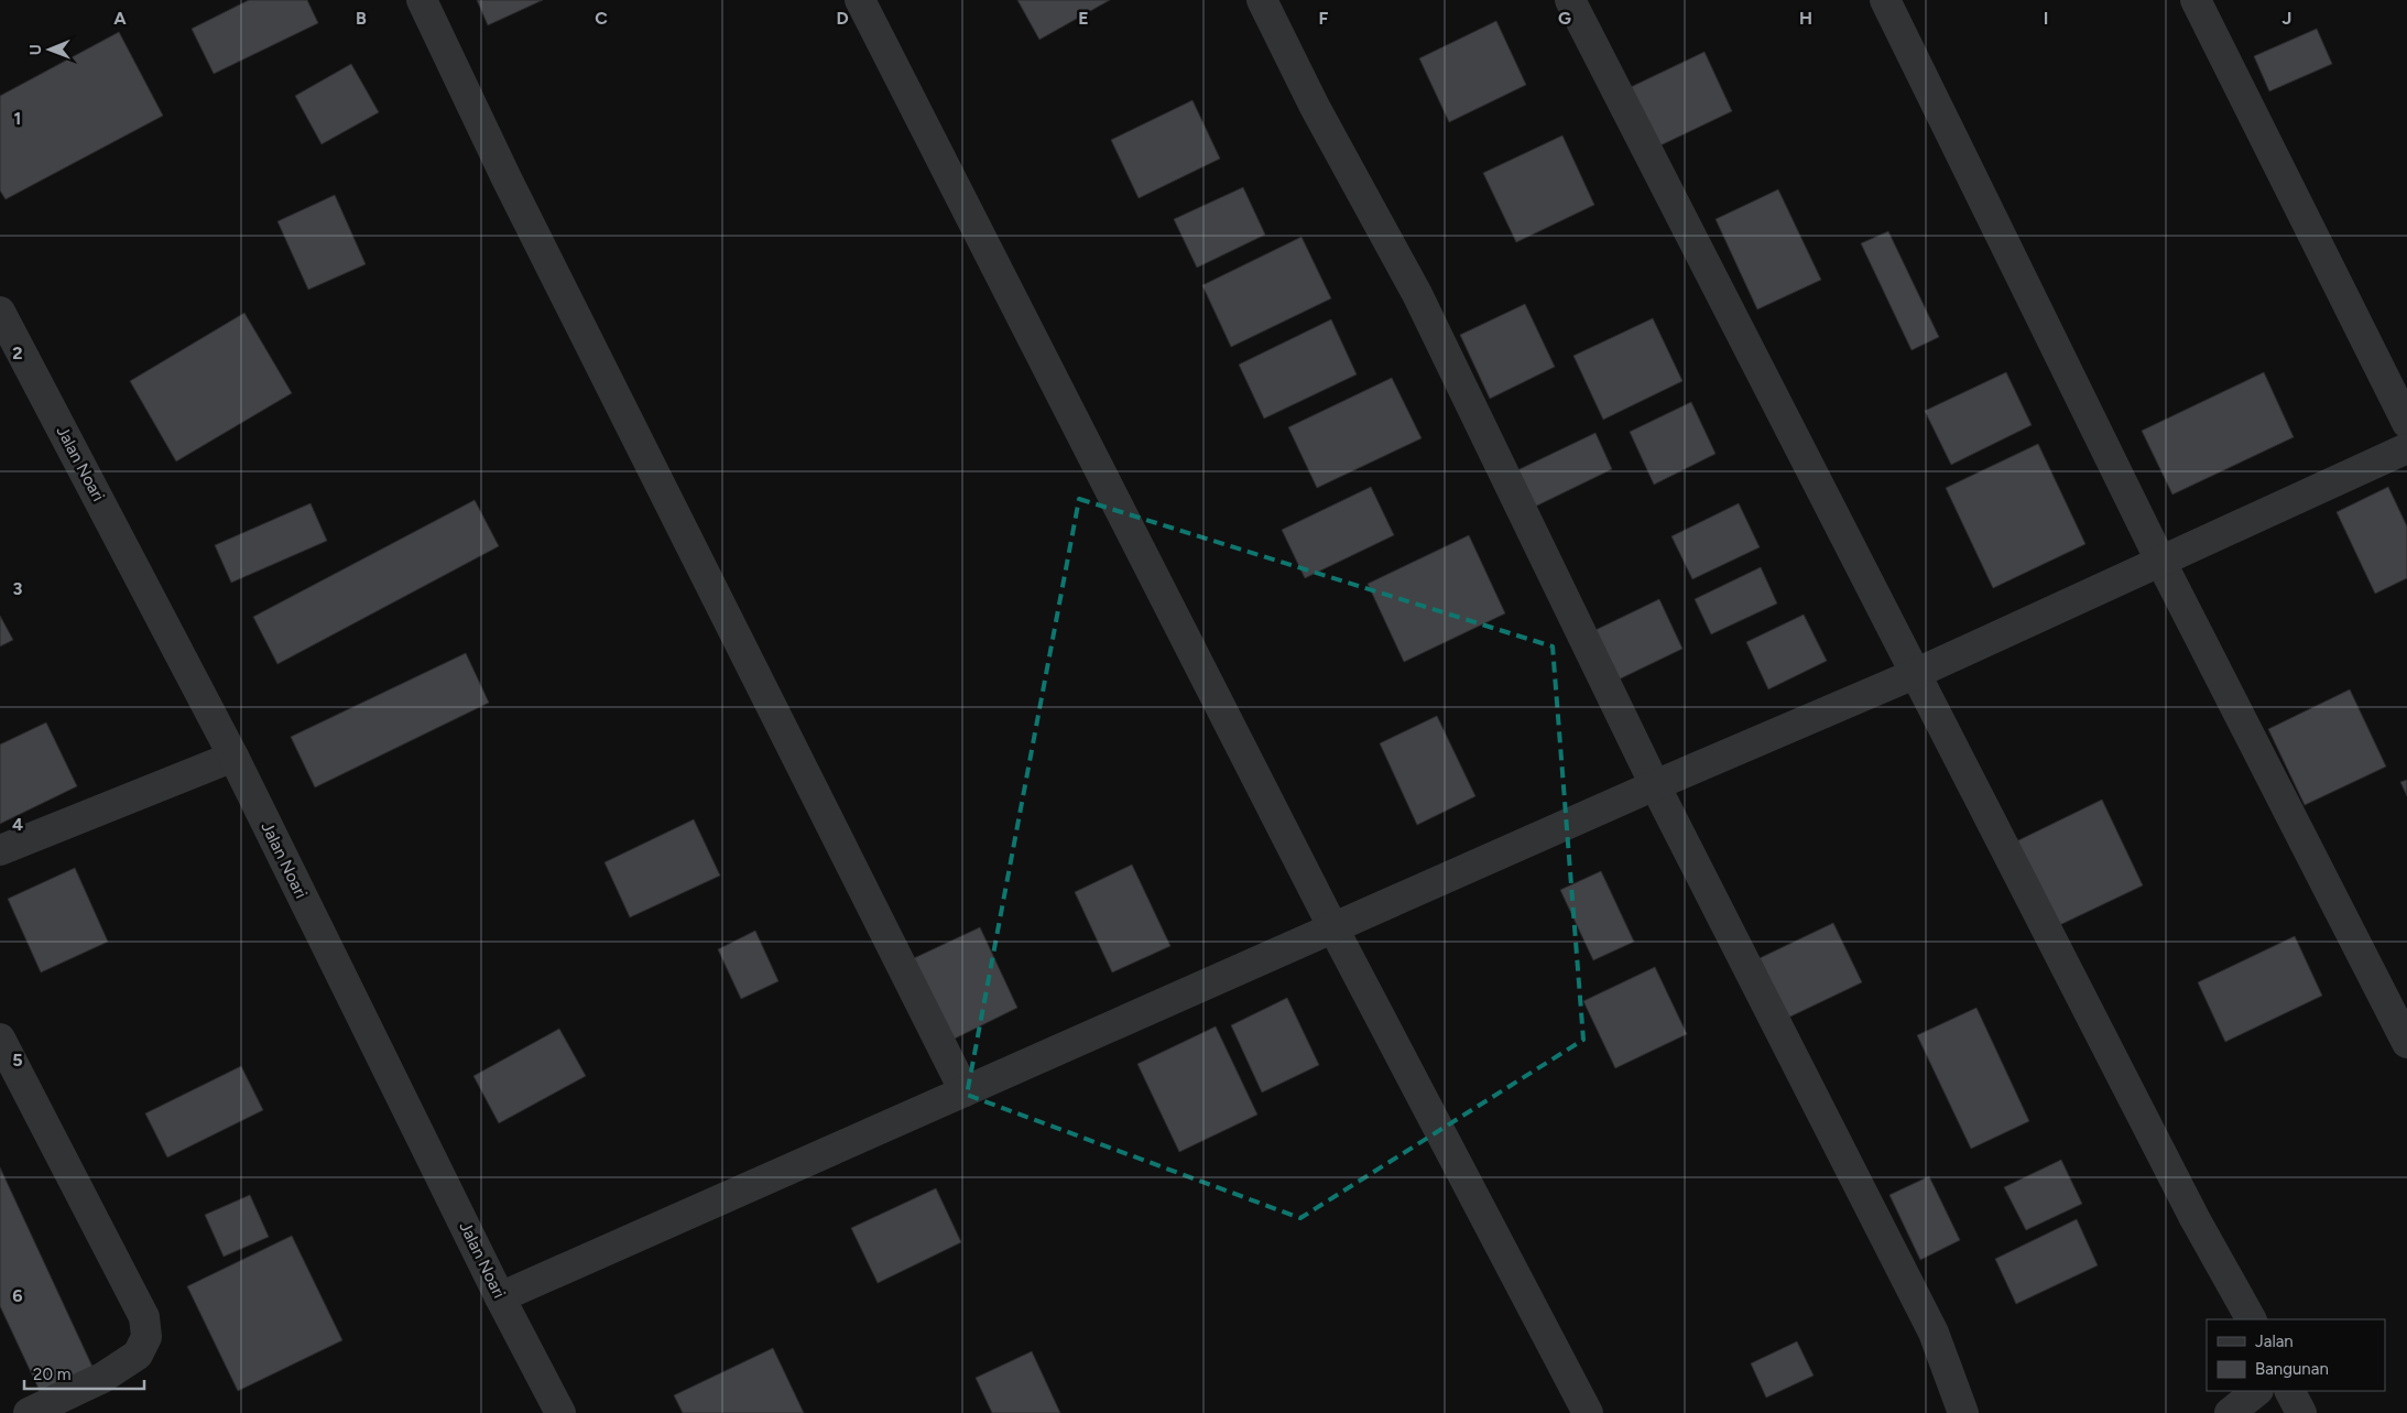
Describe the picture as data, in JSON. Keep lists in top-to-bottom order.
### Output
{
  "streets": {
    "street": ["Jalan Noari"]
  },
  "legend": ["Jalan", "Bangunan"],
  "scale_bar": "20 m",
  "north": "left",
  "grid": {
    "columns": [
      "A",
      "B",
      "C",
      "D",
      "E",
      "F",
      "G",
      "H",
      "I",
      "J"
    ],
    "rows": [
      "1",
      "2",
      "3",
      "4",
      "5",
      "6"
    ]
  }
}
